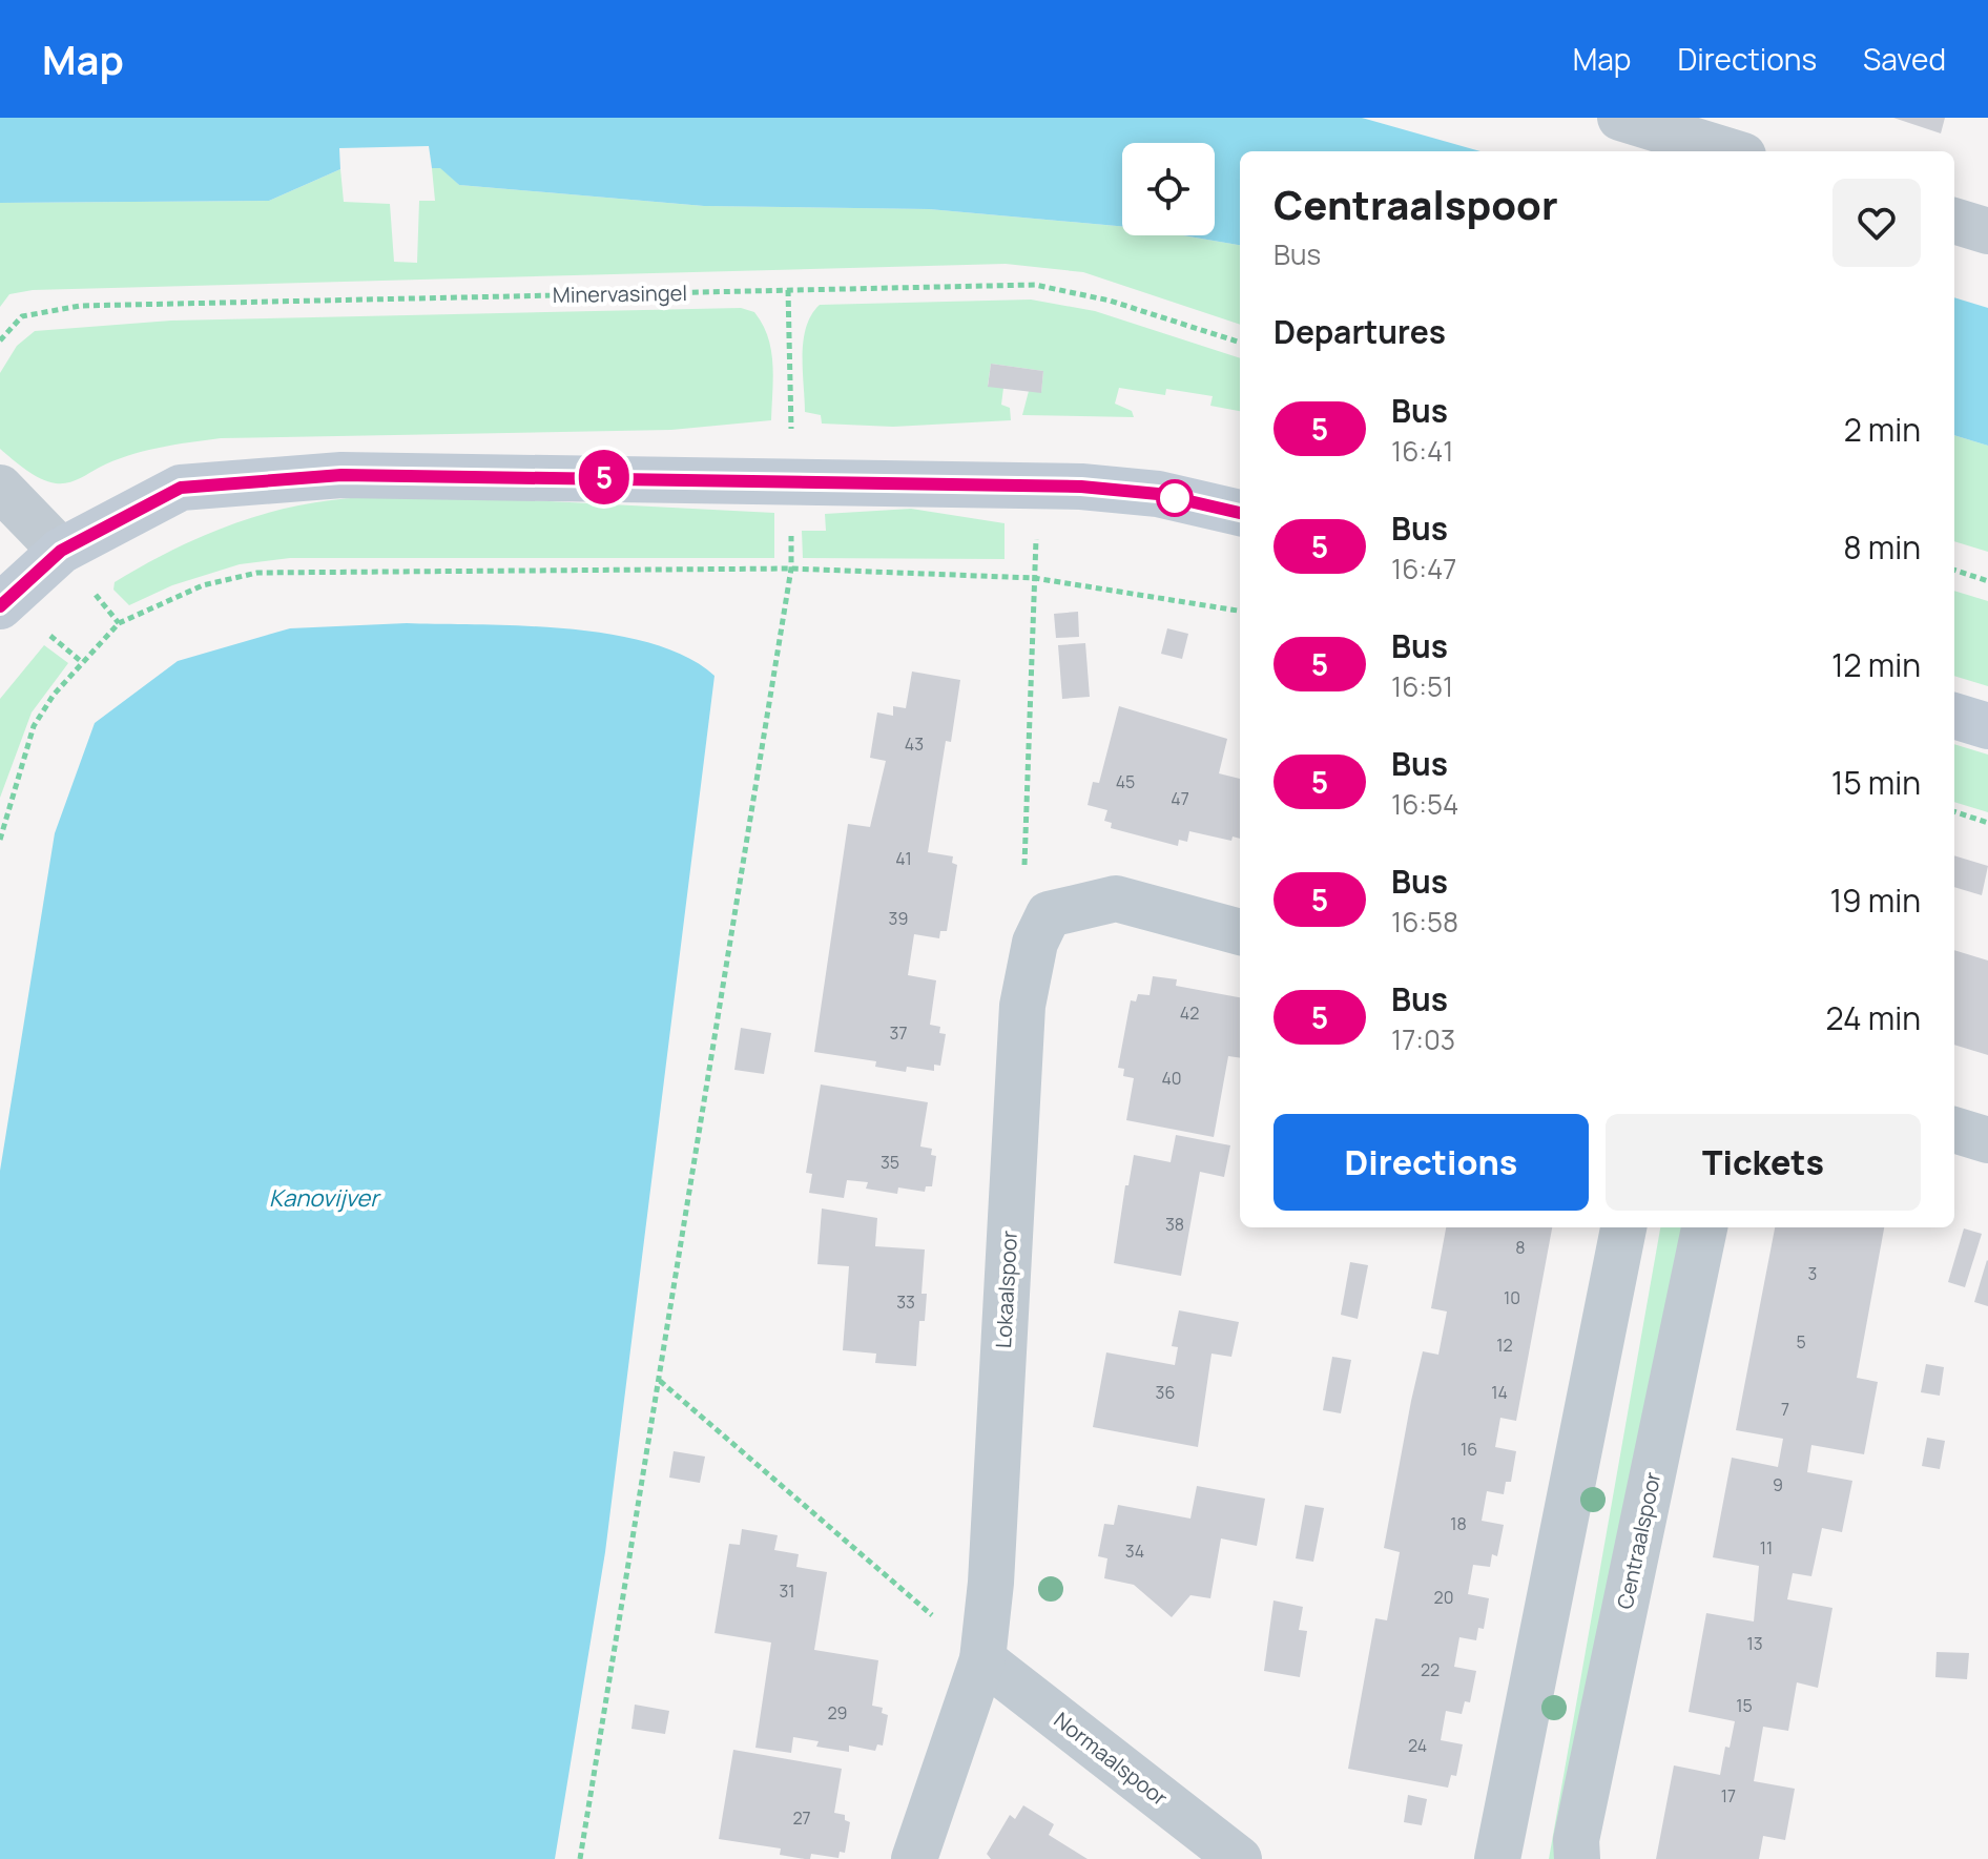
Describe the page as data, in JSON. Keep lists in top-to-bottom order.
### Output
{
  "streets": {
    "street": ["Lokaalspoor", "Centraalspoor", "Normaalspoor"],
    "path": ["Minervasingel"]
  },
  "crossings": [
    ["Lokaalspoor", "Normaalspoor"]
  ],
  "water": ["Kanovijver"],
  "lines": ["bus line 5"],
  "house_numbers": [
    "43",
    "45",
    "47",
    "41",
    "39",
    "42",
    "37",
    "40",
    "35",
    "38",
    "8",
    "3",
    "10",
    "33",
    "5",
    "12",
    "36",
    "14",
    "7",
    "16",
    "9",
    "18",
    "11",
    "34",
    "31",
    "20",
    "13",
    "22",
    "15",
    "29",
    "24",
    "17",
    "27"
  ],
  "page": {
    "header": "Map",
    "nav": ["Map", "Directions", "Saved"],
    "on_map": "5",
    "heading": [
      ["Centraalspoor", "Bus"],
      "Departures"
    ],
    "list": [
      {
        "mark": "5",
        "name": "Bus",
        "note": "16:41",
        "value": "2 min"
      },
      {
        "mark": "5",
        "name": "Bus",
        "note": "16:47",
        "value": "8 min"
      },
      {
        "mark": "5",
        "name": "Bus",
        "note": "16:51",
        "value": "12 min"
      },
      {
        "mark": "5",
        "name": "Bus",
        "note": "16:54",
        "value": "15 min"
      },
      {
        "mark": "5",
        "name": "Bus",
        "note": "16:58",
        "value": "19 min"
      },
      {
        "mark": "5",
        "name": "Bus",
        "note": "17:03",
        "value": "24 min"
      }
    ],
    "buttons": ["Directions", "Tickets"]
  }
}
